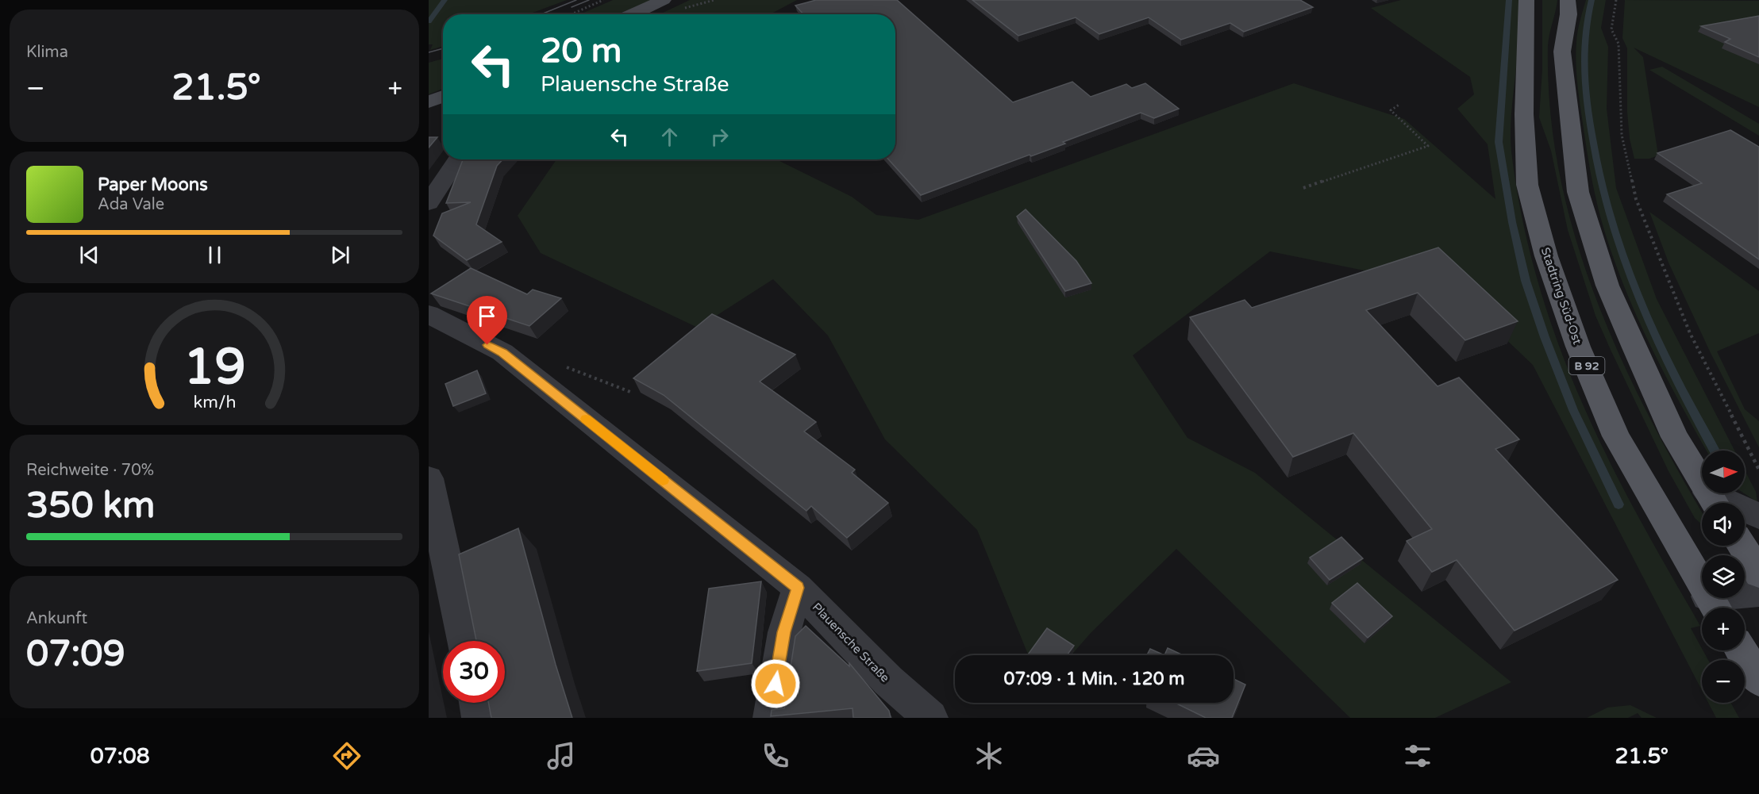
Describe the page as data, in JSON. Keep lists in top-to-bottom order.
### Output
{
  "streets": {
    "main road": ["Stadtring Süd-Ost", "B 92"],
    "street": ["Plauensche Straße"]
  },
  "north": "right",
  "page": {
    "tile": [
      "Klima",
      ["Reichweite · 70%", "350 km"],
      ["Ankunft", "07:09"]
    ],
    "turn": ["20 m", "Plauensche Straße"],
    "heat": ["−", "21.5°", "+"],
    "song": ["Paper Moons", "Ada Vale"],
    "map_buttons": ["+", "−"],
    "limit": "30",
    "trip": "07:09 · 1 Min. · 120 m",
    "tabs": ["07:08", "21.5°"],
    "gauge": ["19", "km/h"]
  }
}
